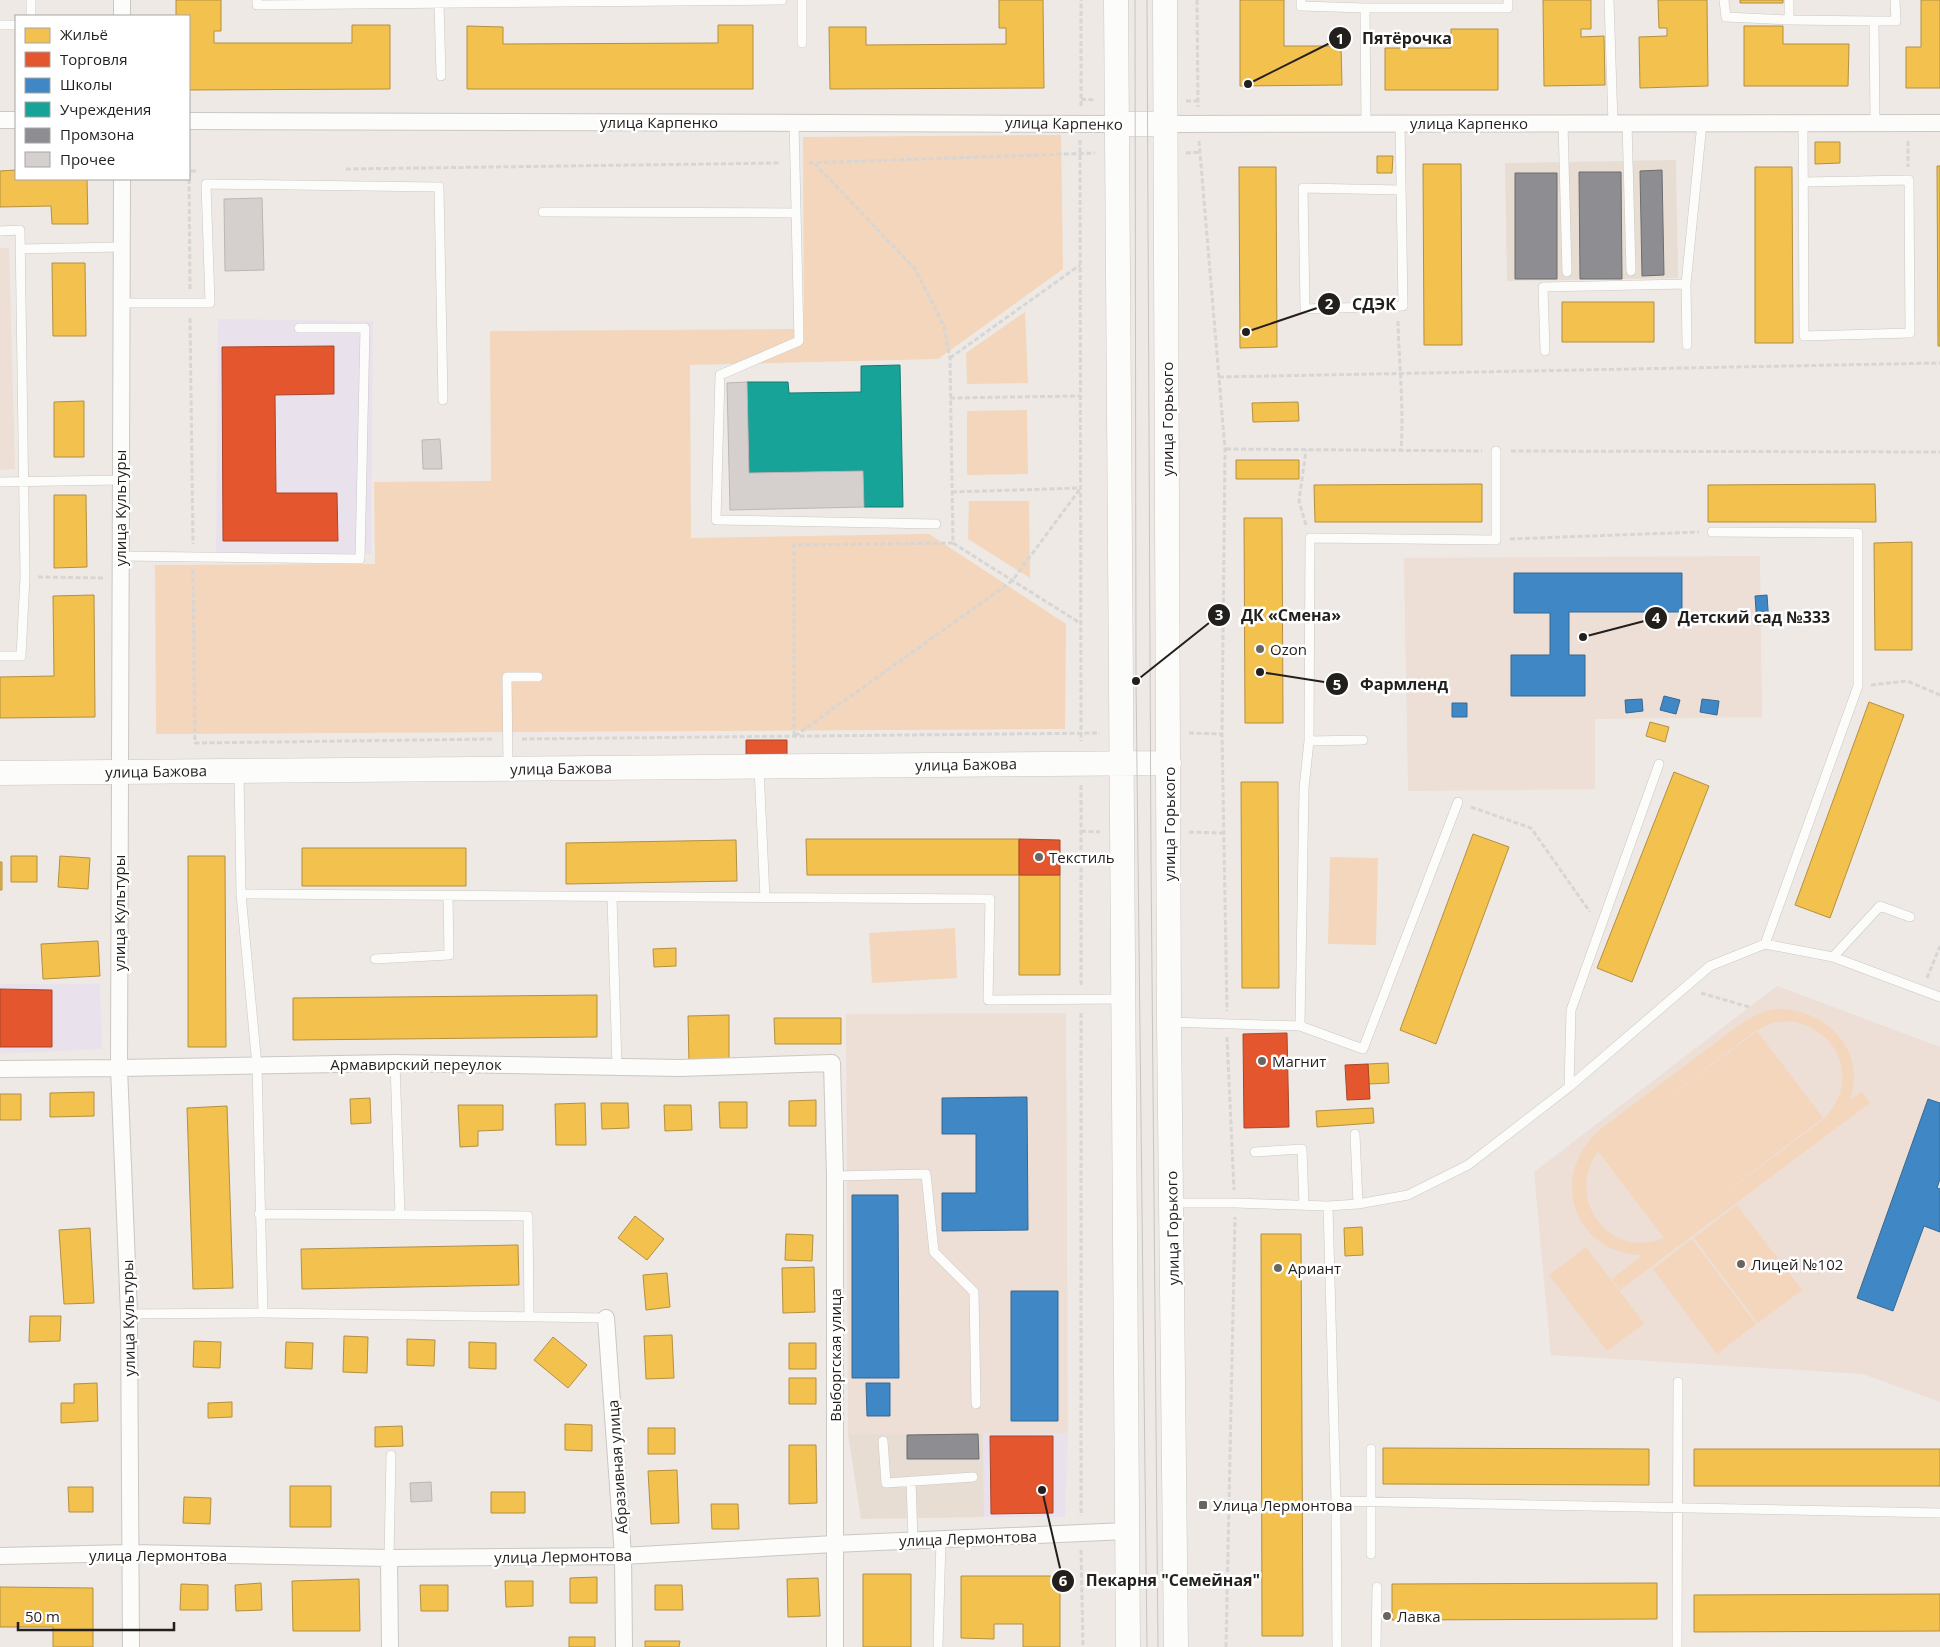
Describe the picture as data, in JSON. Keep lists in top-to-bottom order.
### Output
{
  "streets": {
    "main road": ["улица Карпенко", "улица Горького", "улица Бажова"],
    "street": [
      "улица Культуры",
      "Армавирский переулок",
      "Выборгская улица",
      "Абразивная улица",
      "улица Лермонтова"
    ]
  },
  "crossings": [
    ["улица Карпенко", "улица Горького"],
    ["улица Горького", "улица Бажова"],
    ["улица Культуры", "улица Бажова"],
    ["улица Культуры", "Армавирский переулок"],
    ["улица Культуры", "улица Лермонтова"],
    ["Армавирский переулок", "Выборгская улица"],
    ["Выборгская улица", "улица Лермонтова"],
    ["Абразивная улица", "улица Лермонтова"]
  ],
  "places": {
    "other": [
      "Пятёрочка",
      "СДЭК",
      "Детский сад №333",
      "Ozon",
      "Фармленд",
      "ДК «Смена»",
      "Текстиль",
      "Магнит",
      "Лицей №102",
      "Ариант",
      "Пекарня \"Семейная\"",
      "Лавка"
    ],
    "transit": ["Улица Лермонтова"]
  },
  "legend": [
    "Жильё",
    "Торговля",
    "Школы",
    "Учреждения",
    "Промзона",
    "Прочее"
  ],
  "scale_bar": "50 m"
}
